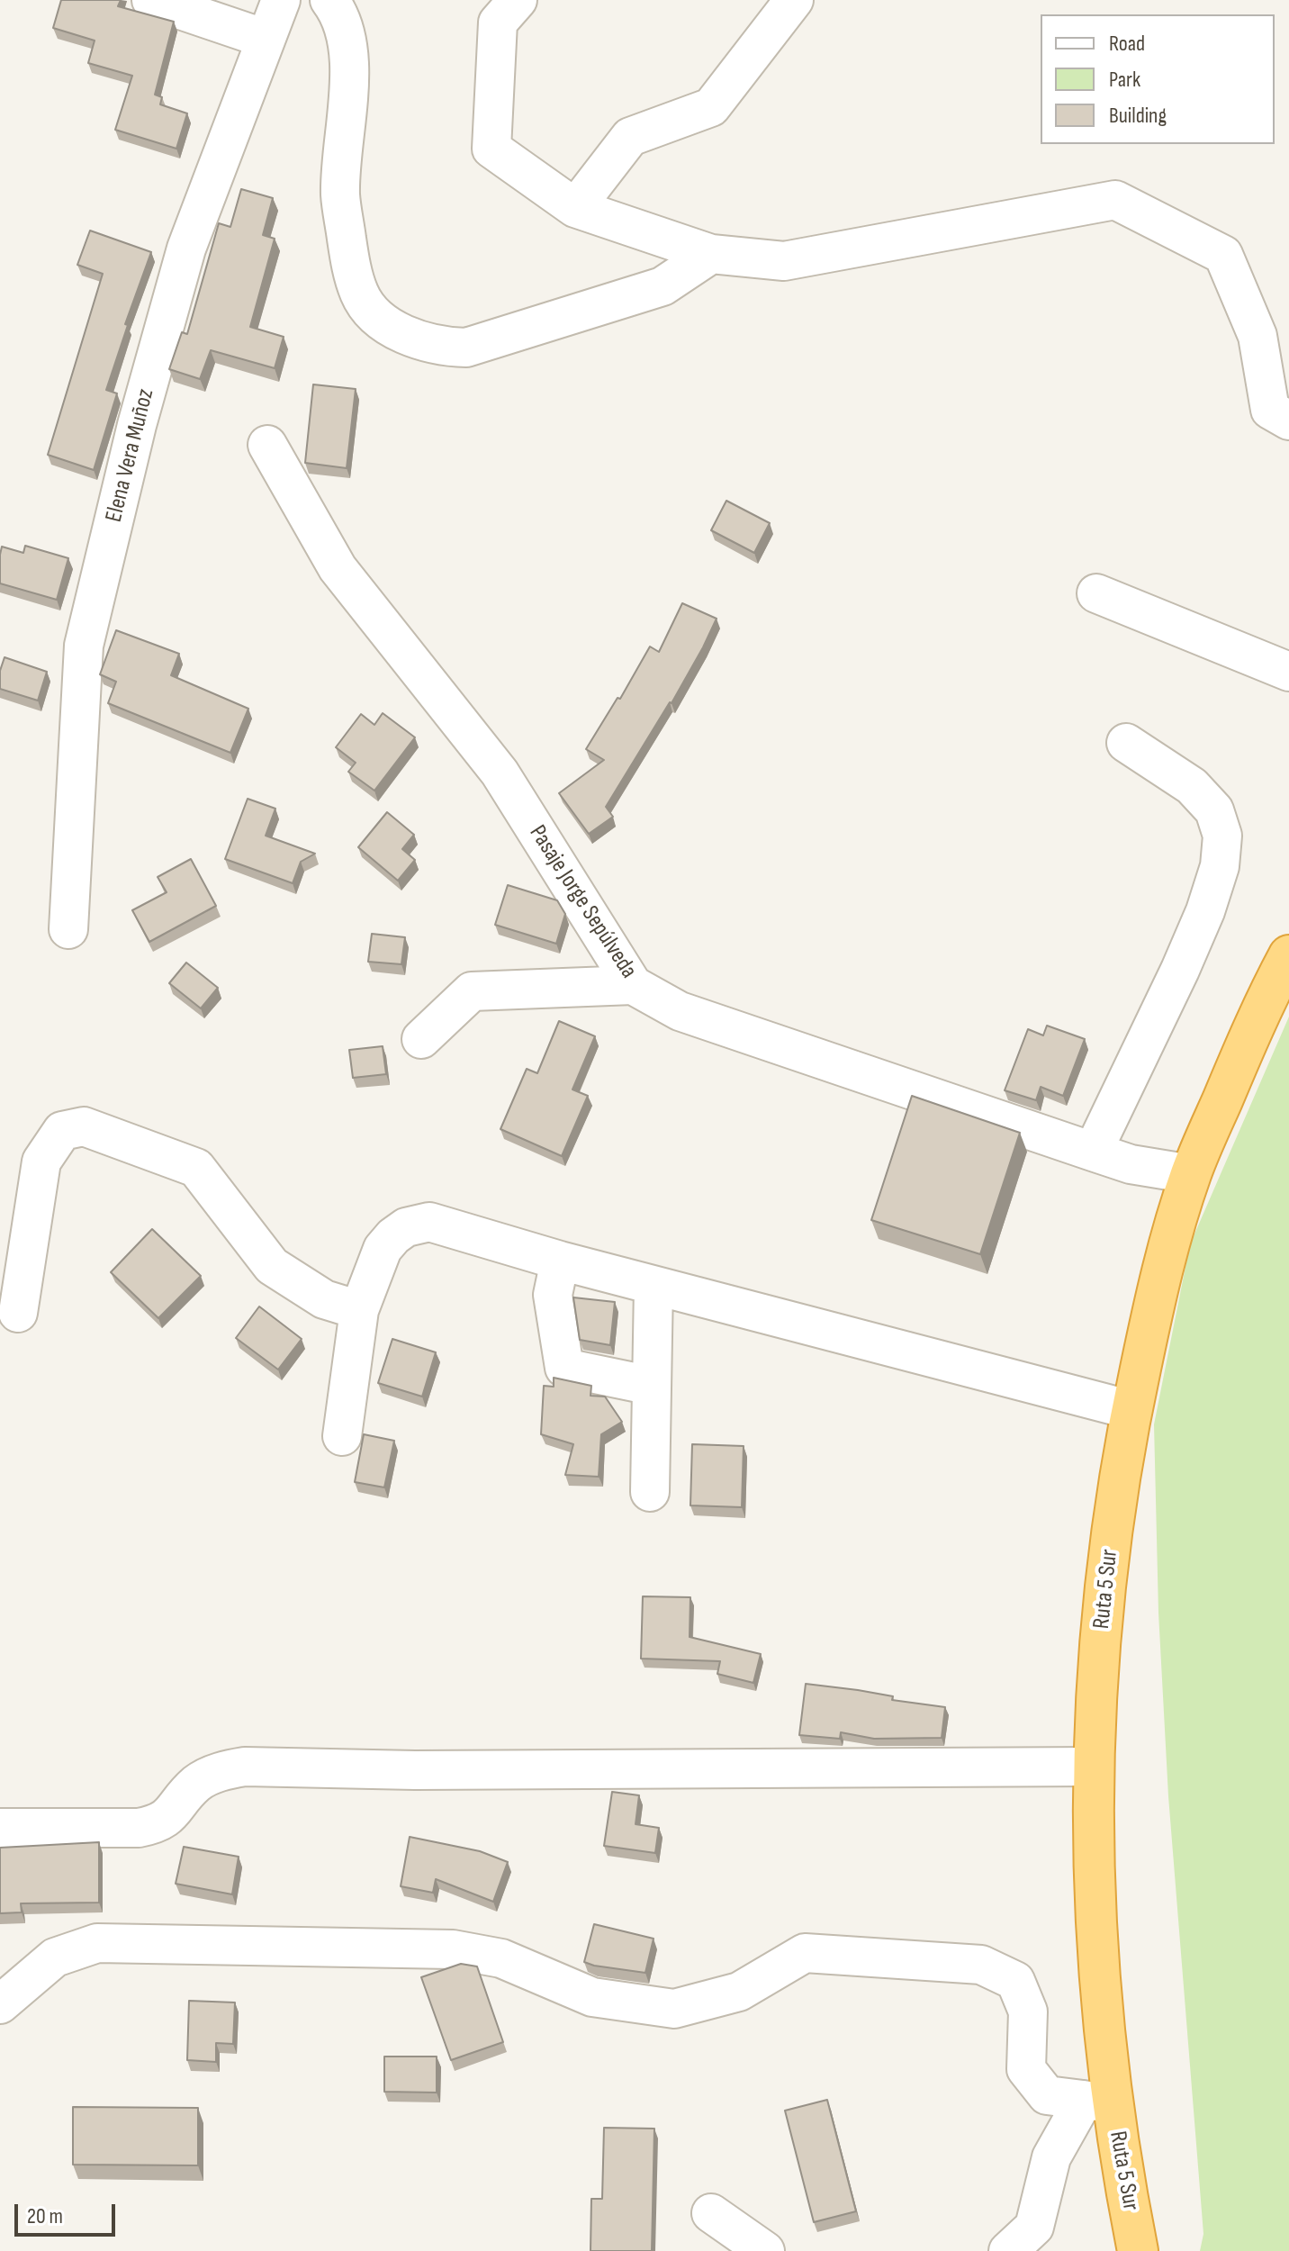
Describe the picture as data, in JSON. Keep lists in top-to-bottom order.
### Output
{
  "streets": {
    "highway": ["Ruta 5 Sur"],
    "street": ["Elena Vera Muñoz", "Pasaje Jorge Sepúlveda"]
  },
  "crossings": [
    ["Pasaje Jorge Sepúlveda", "Ruta 5 Sur"]
  ],
  "legend": ["Road", "Park", "Building"],
  "scale_bar": "20 m"
}
